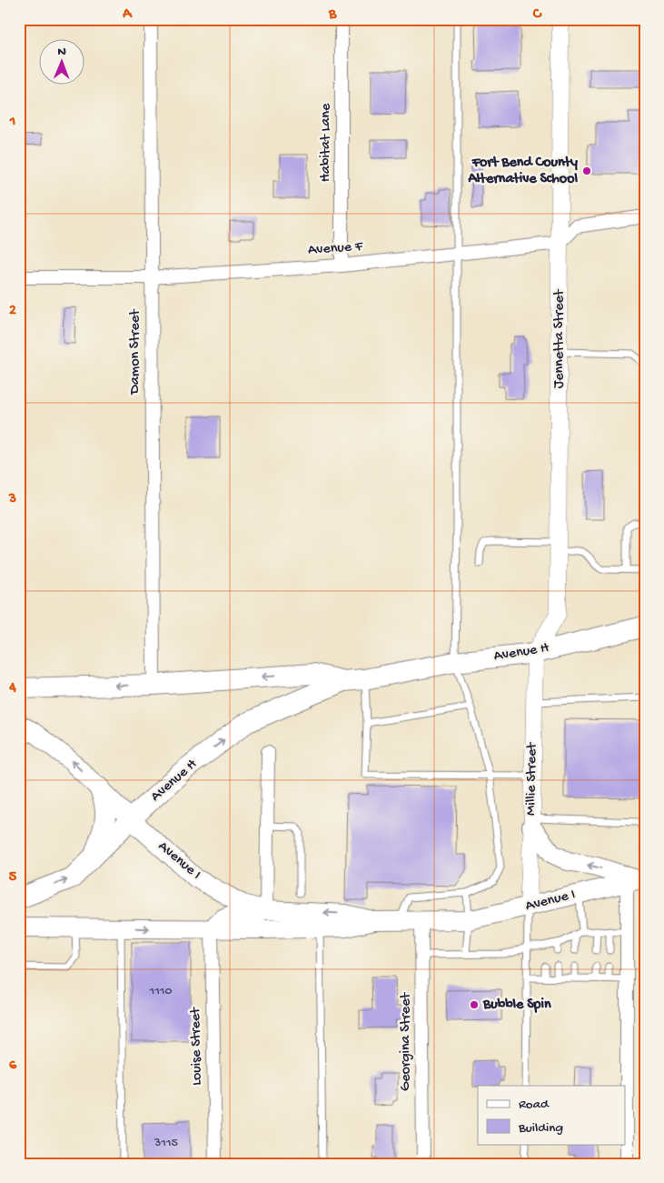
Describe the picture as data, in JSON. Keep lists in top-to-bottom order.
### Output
{
  "streets": {
    "main road": ["Avenue H", "Avenue I"],
    "street": [
      "Habitat Lane",
      "Avenue F",
      "Jennetta Street",
      "Damon Street",
      "Millie Street",
      "Georgina Street",
      "Louise Street"
    ]
  },
  "crossings": [
    ["Habitat Lane", "Avenue F"],
    ["Avenue F", "Jennetta Street"],
    ["Avenue F", "Damon Street"],
    ["Jennetta Street", "Avenue H"],
    ["Jennetta Street", "Millie Street"],
    ["Damon Street", "Avenue H"],
    ["Avenue H", "Millie Street"],
    ["Avenue H", "Avenue I"],
    ["Millie Street", "Avenue I"],
    ["Avenue I", "Georgina Street"],
    ["Avenue I", "Louise Street"]
  ],
  "places": ["Fort Bend County Alternative School", "Bubble Spin"],
  "house_numbers": ["1110", "3115"],
  "legend": ["Road", "Building"],
  "north": "top",
  "grid": {
    "columns": ["A", "B", "C"],
    "rows": [
      "1",
      "2",
      "3",
      "4",
      "5",
      "6"
    ]
  }
}
